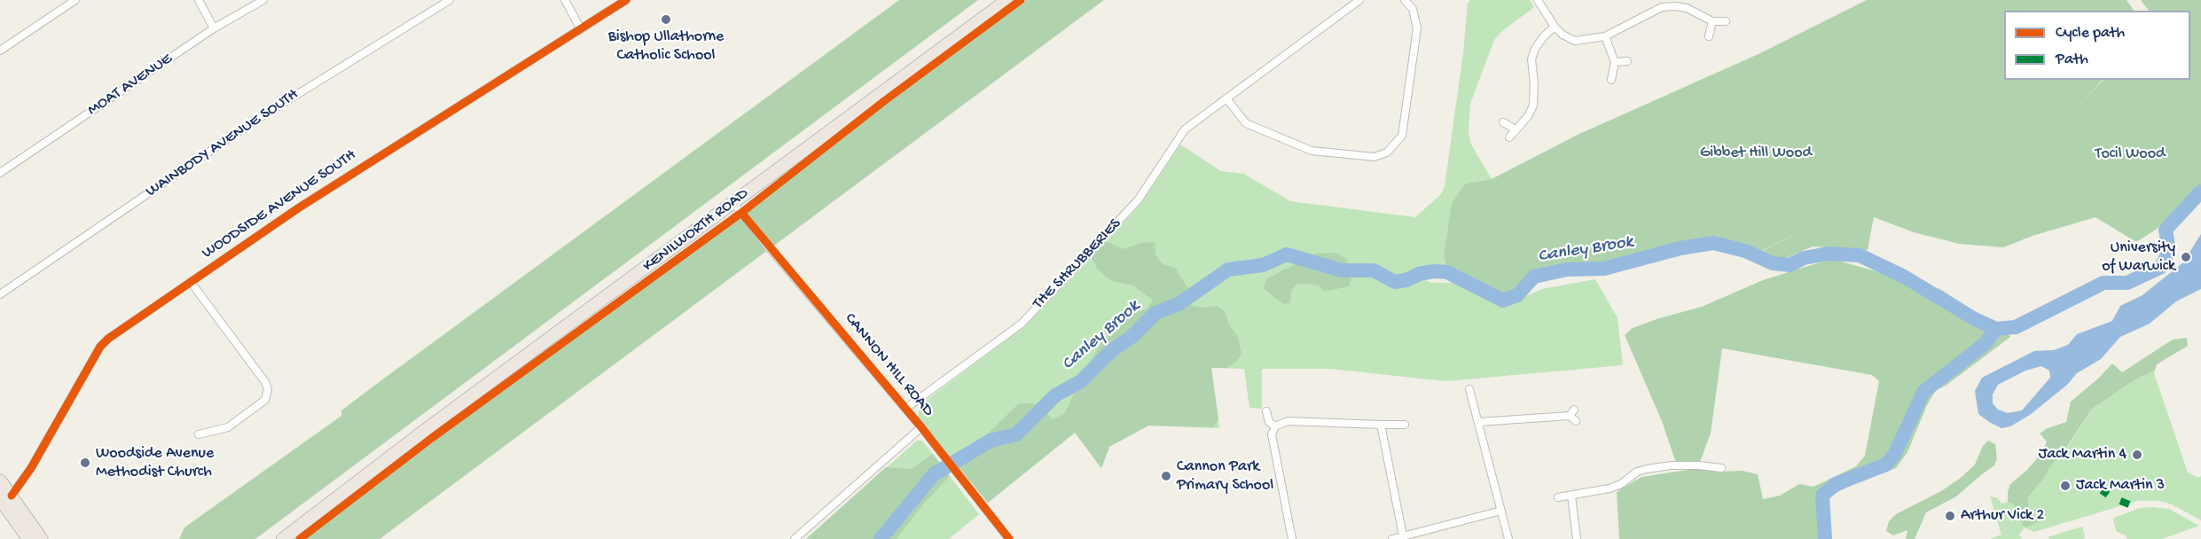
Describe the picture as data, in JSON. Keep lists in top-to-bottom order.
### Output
{
  "streets": {
    "main road": ["KENILWORTH ROAD"],
    "street": [
      "MOAT AVENUE",
      "WAINBODY AVENUE SOUTH",
      "WOODSIDE AVENUE SOUTH",
      "THE SHRUBBERIES",
      "CANNON HILL ROAD"
    ]
  },
  "crossings": [
    ["KENILWORTH ROAD", "CANNON HILL ROAD"],
    ["THE SHRUBBERIES", "CANNON HILL ROAD"]
  ],
  "water": ["Canley Brook"],
  "parks": ["Gibbet Hill Wood", "Tocil Wood"],
  "places": [
    "Bishop Ullathorne Catholic School",
    "University of Warwick",
    "Jack Martin 4",
    "Woodside Avenue Methodist Church",
    "Cannon Park Primary School",
    "Jack Martin 3",
    "Arthur Vick 2"
  ],
  "legend": ["Cycle path", "Path"]
}
